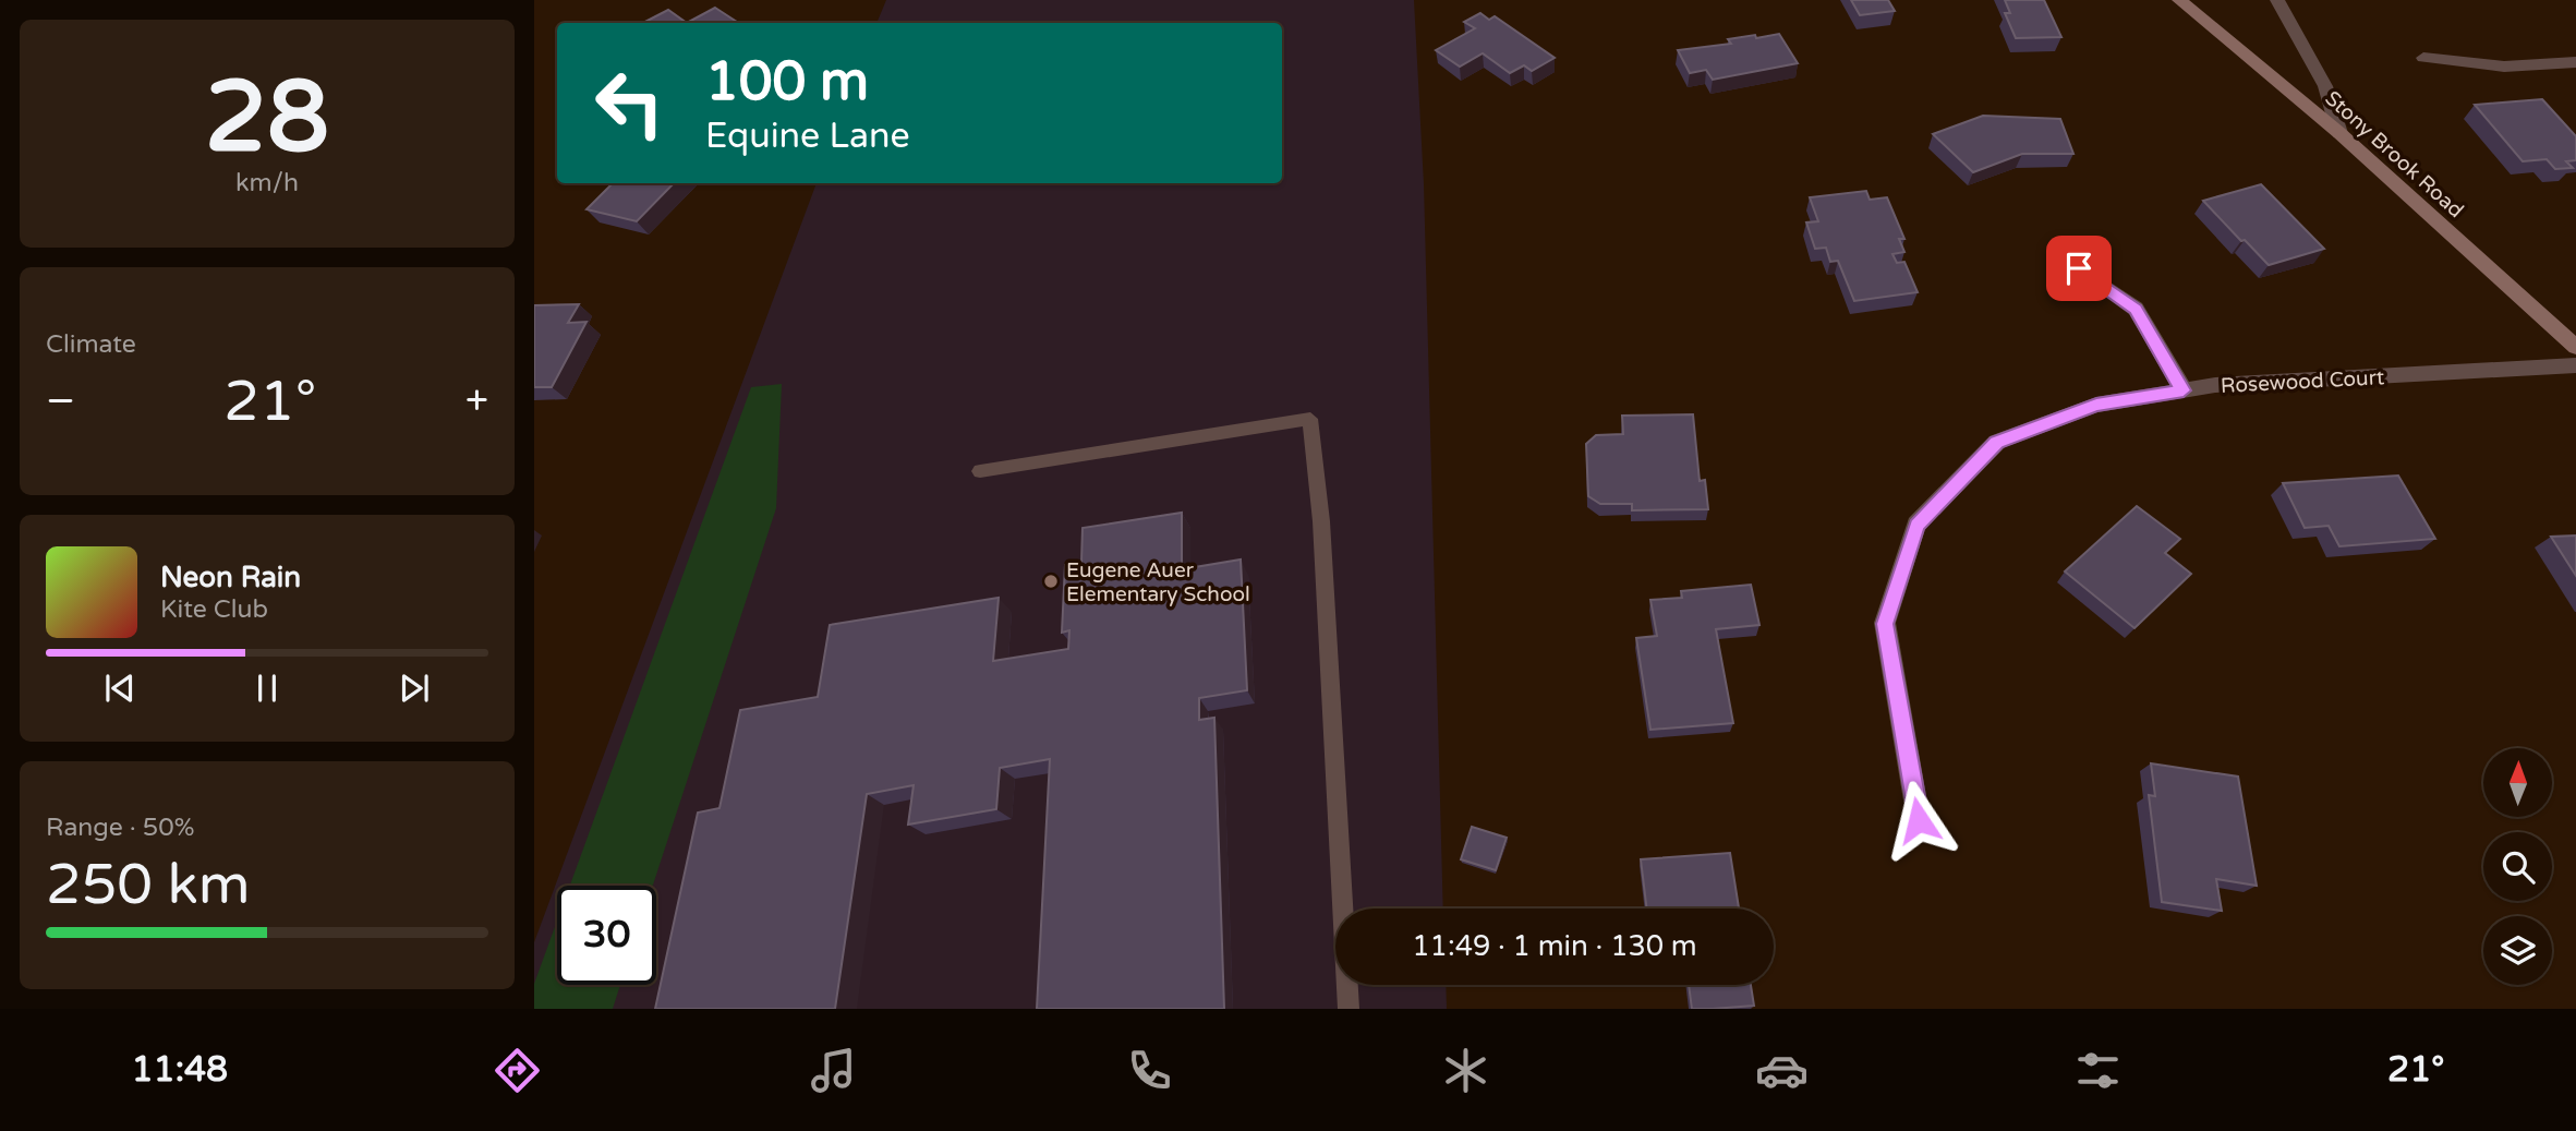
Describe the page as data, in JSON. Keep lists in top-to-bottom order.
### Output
{
  "streets": {
    "main road": ["Stony Brook Road"],
    "street": ["Rosewood Court"]
  },
  "places": ["Eugene Auer Elementary School"],
  "north": "top",
  "page": {
    "tile": [
      ["28", "km/h"],
      "Climate",
      ["Range · 50%", "250 km"]
    ],
    "turn": ["100 m", "Equine Lane"],
    "heat": ["−", "21°", "+"],
    "song": ["Neon Rain", "Kite Club"],
    "limit": "30",
    "trip": "11:49 · 1 min · 130 m",
    "tabs": ["11:48", "21°"]
  }
}
